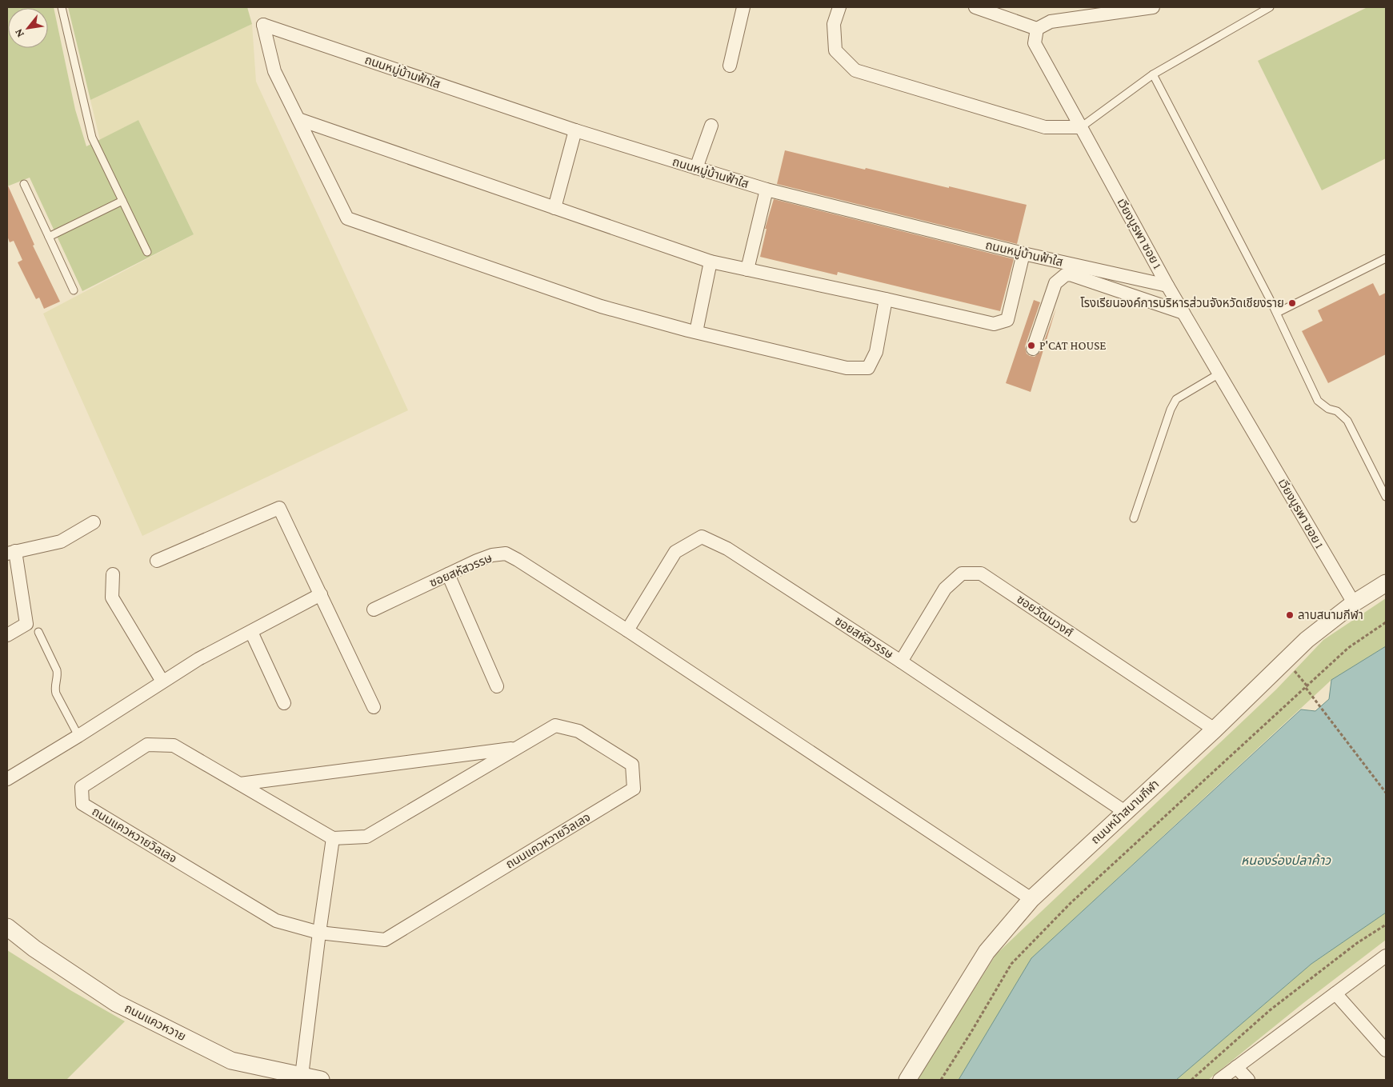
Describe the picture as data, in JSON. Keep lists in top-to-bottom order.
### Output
{
  "streets": {
    "street": [
      "ถนนหมู่บ้านฟ้าใส",
      "เวียงบูรพา ซอย 1",
      "ซอยสหัสวรรษ",
      "ซอยวัฒนวงศ์",
      "ถนนหน้าสนามกีฬา",
      "ถนนแควหวายวิลเลจ",
      "ถนนแควหวาย"
    ]
  },
  "crossings": [
    ["ถนนหมู่บ้านฟ้าใส", "เวียงบูรพา ซอย 1"],
    ["เวียงบูรพา ซอย 1", "ถนนหน้าสนามกีฬา"],
    ["ซอยสหัสวรรษ", "ซอยวัฒนวงศ์"],
    ["ซอยสหัสวรรษ", "ถนนหน้าสนามกีฬา"],
    ["ซอยวัฒนวงศ์", "ถนนหน้าสนามกีฬา"]
  ],
  "water": ["หนองร่องปลาค้าว"],
  "places": ["โรงเรียนองค์การบริหารส่วนจังหวัดเชียงราย", "P'CAT HOUSE", "ลาบสนามกีฬา"],
  "north": "bottom left"
}
